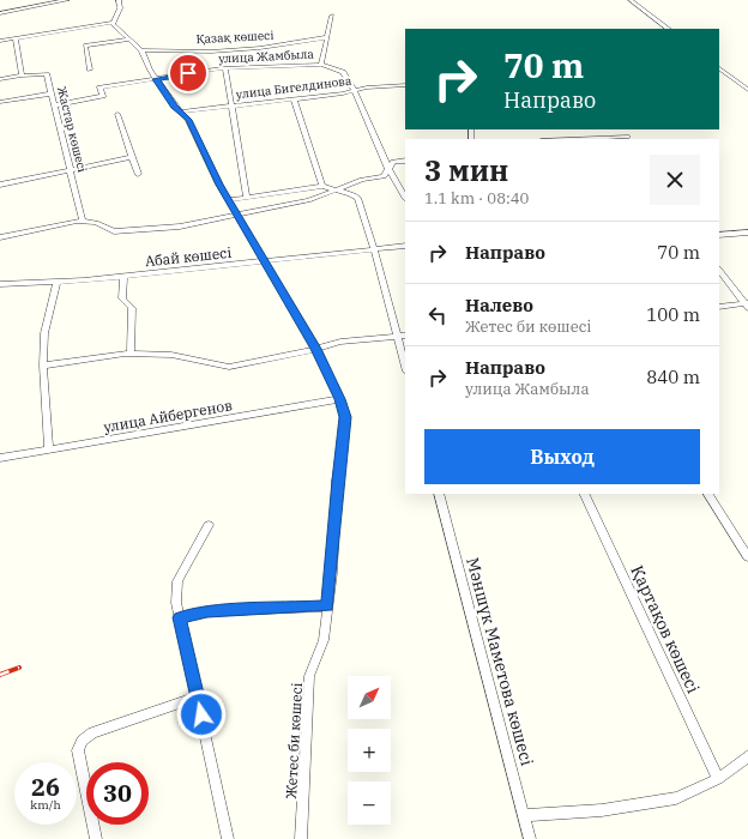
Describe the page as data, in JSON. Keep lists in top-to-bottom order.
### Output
{
  "streets": {
    "street": [
      "Қазақ көшесі",
      "улица Жамбыла",
      "улица Бигелдинова",
      "Жастар көшесі",
      "Абай көшесі",
      "улица Айбергенов",
      "Қартақов көшесі",
      "Мәншүк Маметова көшесі",
      "Жетес би көшесі"
    ]
  },
  "crossings": [
    ["Қазақ көшесі", "Жетес би көшесі"],
    ["улица Жамбыла", "Жастар көшесі"],
    ["улица Жамбыла", "Жетес би көшесі"],
    ["улица Бигелдинова", "Жетес би көшесі"],
    ["Абай көшесі", "Жетес би көшесі"],
    ["улица Айбергенов", "Жетес би көшесі"]
  ],
  "north": "top right",
  "page": {
    "turn": ["70 m", "Направо"],
    "heading": ["3 мин", "1.1 km · 08:40"],
    "list": [
      {
        "name": "Направо",
        "value": "70 m"
      },
      {
        "name": "Налево",
        "note": "Жетес би көшесі",
        "value": "100 m"
      },
      {
        "name": "Направо",
        "note": "улица Жамбыла",
        "value": "840 m"
      }
    ],
    "buttons": "Выход",
    "map_buttons": ["+", "−"],
    "speed": "26 km/h",
    "limit": "30"
  }
}
